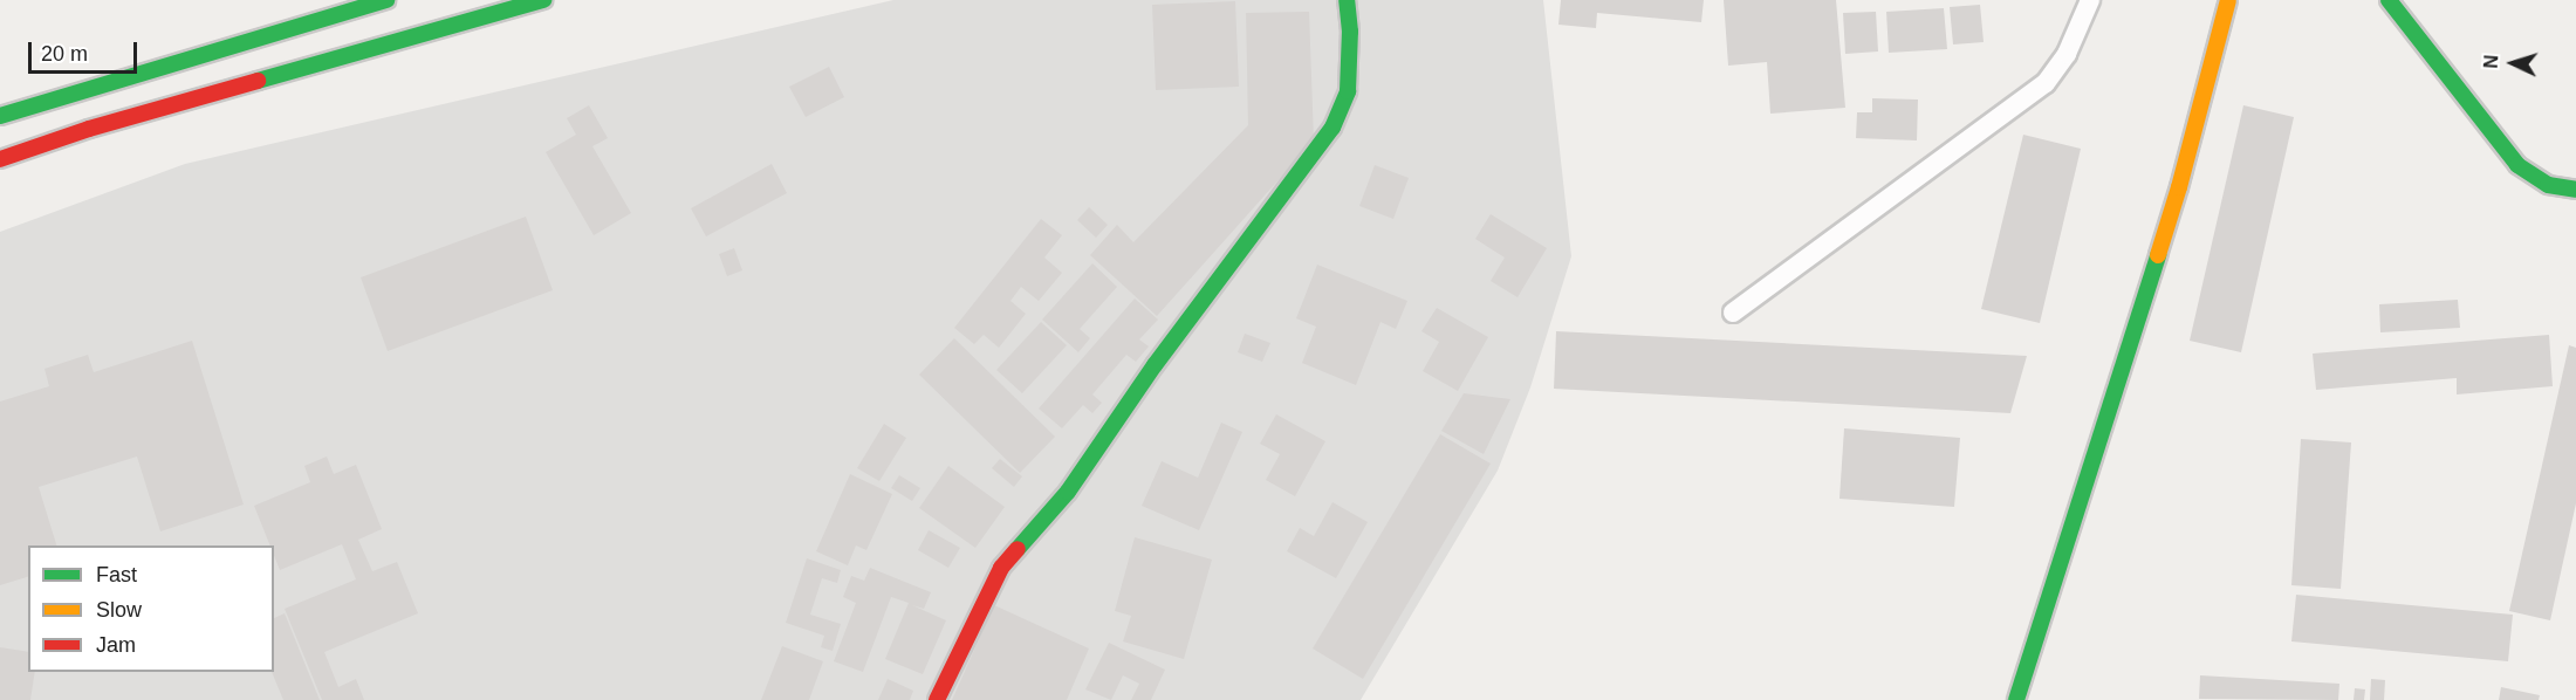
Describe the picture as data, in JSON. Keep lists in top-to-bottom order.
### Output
{
  "legend": ["Fast", "Slow", "Jam"],
  "scale_bar": "20 m",
  "north": "left"
}
